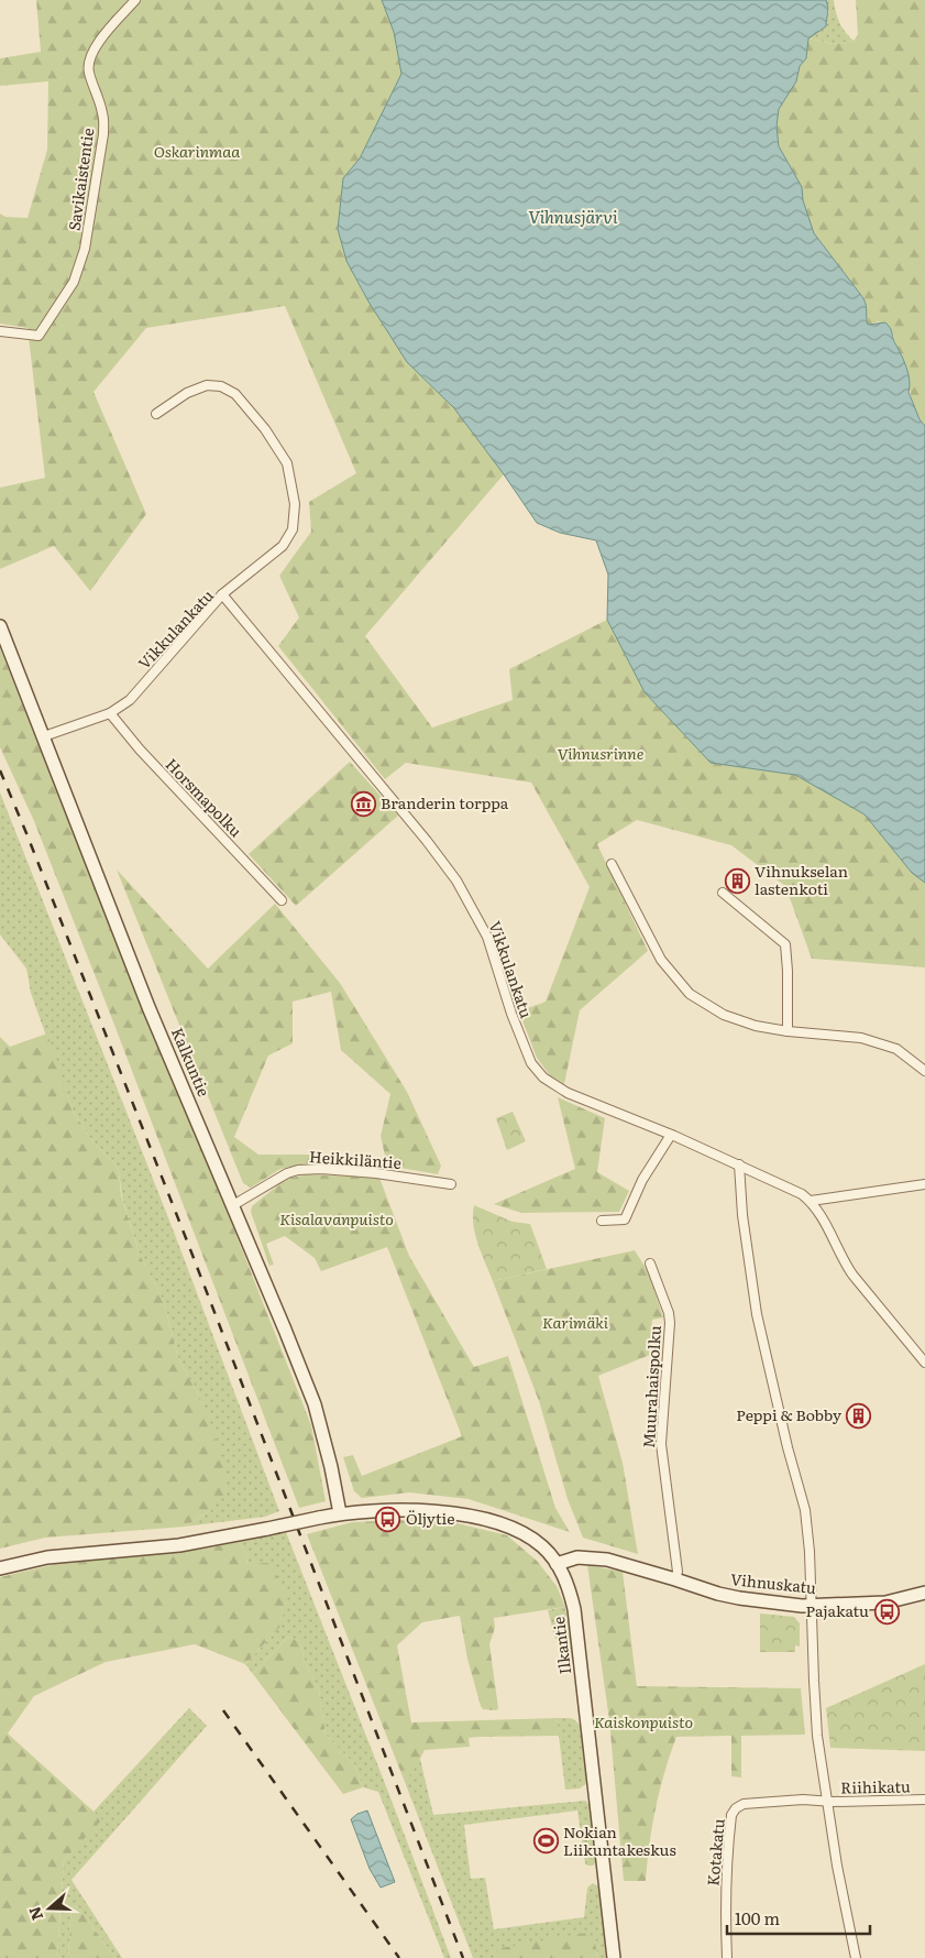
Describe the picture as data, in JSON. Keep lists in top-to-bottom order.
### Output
{
  "streets": {
    "street": [
      "Savikaistentie",
      "Vikkulankatu",
      "Horsmapolku",
      "Kalkuntie",
      "Heikkiläntie",
      "Muurahaispolku",
      "Vihnuskatu",
      "Ilkantie",
      "Riihikatu",
      "Kotakatu"
    ]
  },
  "crossings": [
    ["Vikkulankatu", "Horsmapolku"],
    ["Vikkulankatu", "Kalkuntie"],
    ["Kalkuntie", "Heikkiläntie"],
    ["Kalkuntie", "Ilkantie"],
    ["Muurahaispolku", "Vihnuskatu"],
    ["Vihnuskatu", "Ilkantie"],
    ["Riihikatu", "Kotakatu"]
  ],
  "water": ["Vihnusjärvi"],
  "parks": [
    "Oskarinmaa",
    "Vihnusrinne",
    "Kisalavanpuisto",
    "Karimäki",
    "Kaiskonpuisto"
  ],
  "places": {
    "museum": ["Branderin torppa"],
    "building": ["Vihnukselan lastenkoti", "Peppi & Bobby"],
    "bus stop": ["Öljytie", "Pajakatu"],
    "sports": ["Nokian Liikuntakeskus"]
  },
  "scale_bar": "100 m",
  "north": "left"
}
